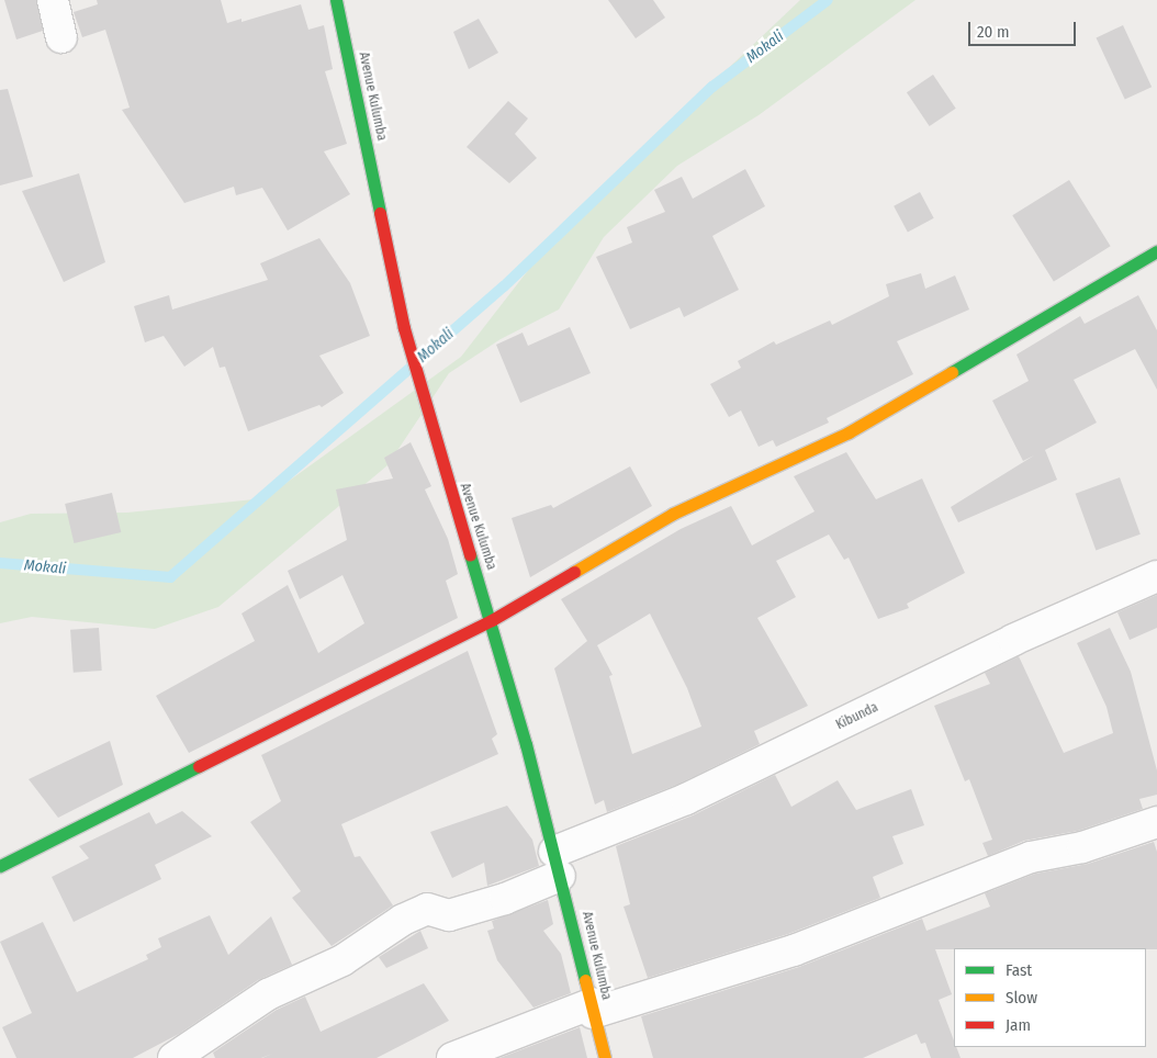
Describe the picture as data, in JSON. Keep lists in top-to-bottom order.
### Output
{
  "streets": {
    "street": ["Avenue Kulumba", "Kibunda"]
  },
  "crossings": [
    ["Avenue Kulumba", "Kibunda"]
  ],
  "water": ["Mokali"],
  "legend": ["Fast", "Slow", "Jam"],
  "scale_bar": "20 m"
}
